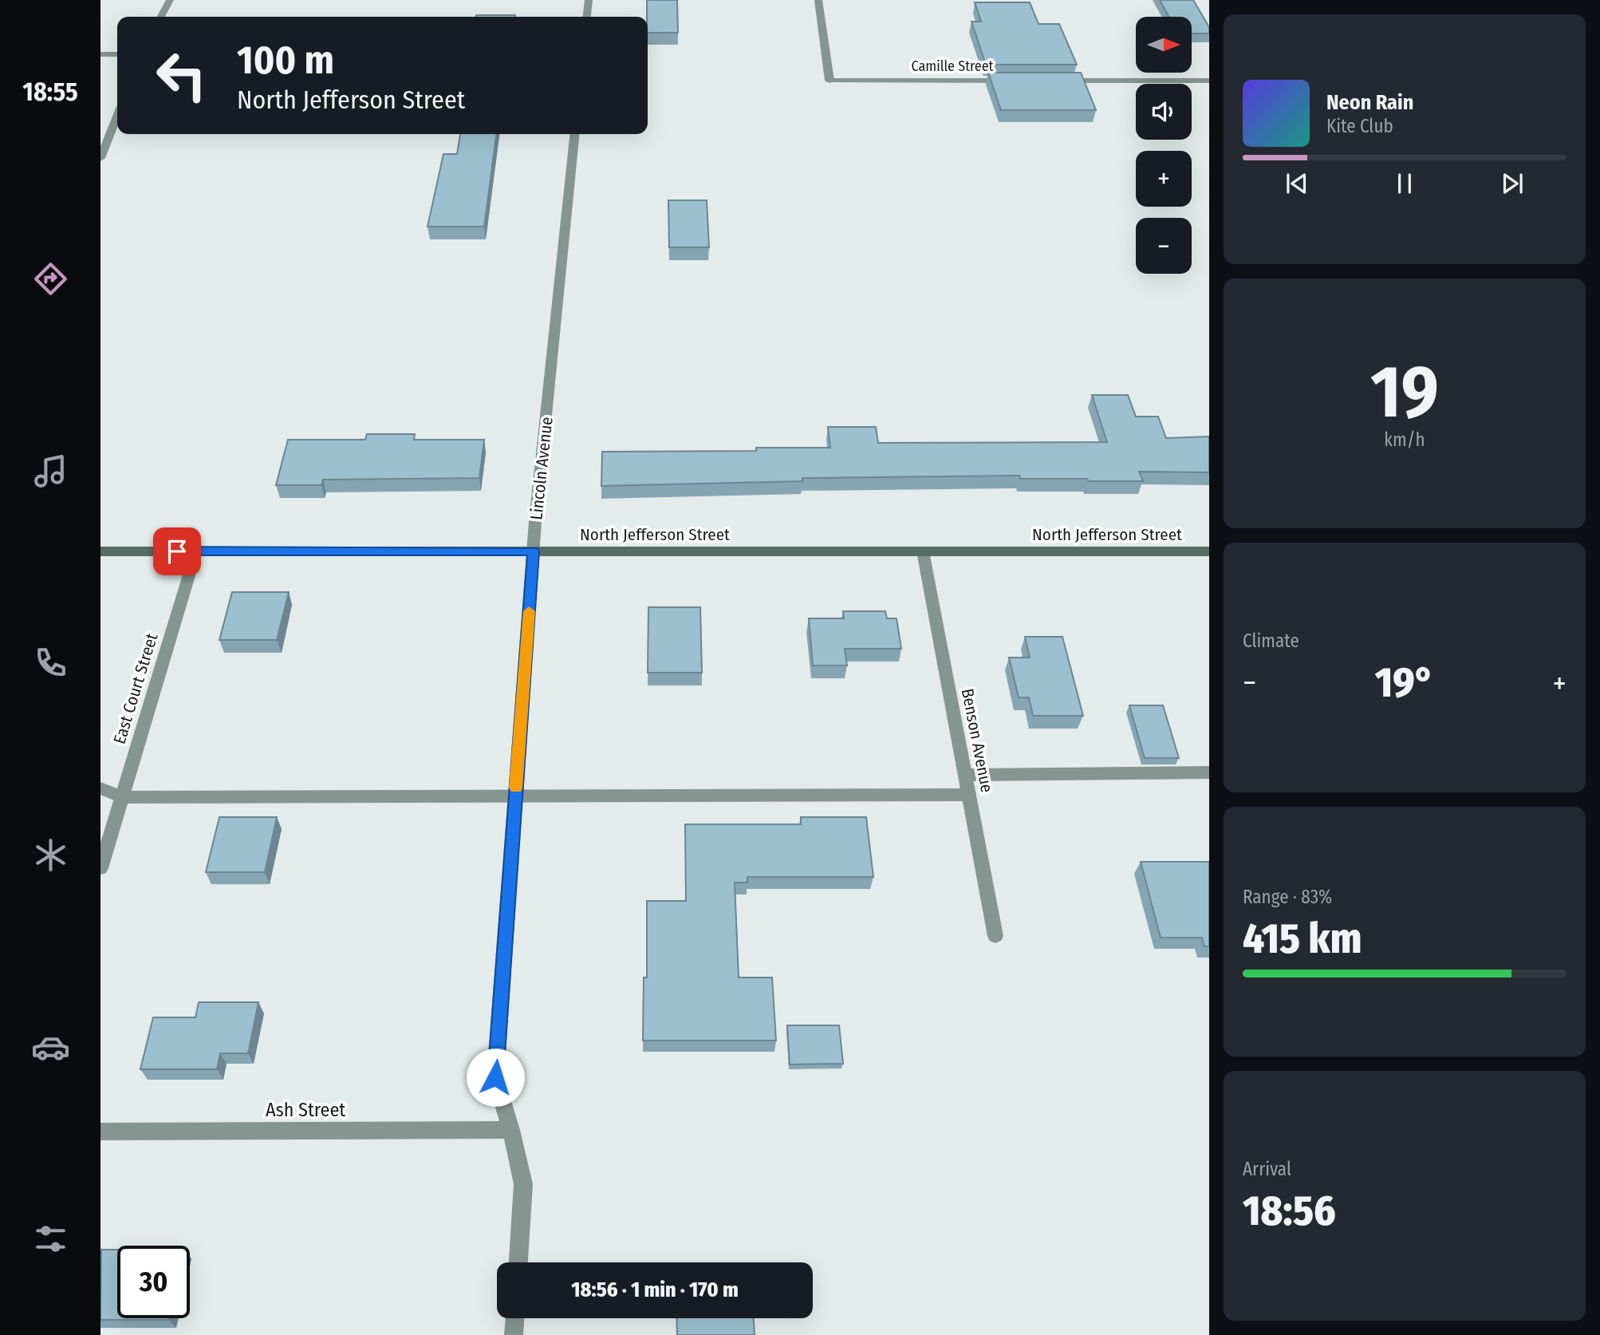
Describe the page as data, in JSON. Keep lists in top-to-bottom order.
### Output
{
  "streets": {
    "main road": ["North Jefferson Street"],
    "street": [
      "Camille Street",
      "Lincoln Avenue",
      "East Court Street",
      "Benson Avenue",
      "Ash Street"
    ]
  },
  "crossings": [
    ["Lincoln Avenue", "North Jefferson Street"],
    ["Lincoln Avenue", "Ash Street"],
    ["North Jefferson Street", "East Court Street"],
    ["North Jefferson Street", "Benson Avenue"]
  ],
  "north": "right",
  "page": {
    "tabs": "18:55",
    "map_buttons": ["+", "−"],
    "turn": ["100 m", "North Jefferson Street"],
    "song": ["Neon Rain", "Kite Club"],
    "tile": [
      ["19", "km/h"],
      "Climate",
      ["Range · 83%", "415 km"],
      ["Arrival", "18:56"]
    ],
    "heat": ["−", "19°", "+"],
    "limit": "30",
    "trip": "18:56 · 1 min · 170 m"
  }
}
